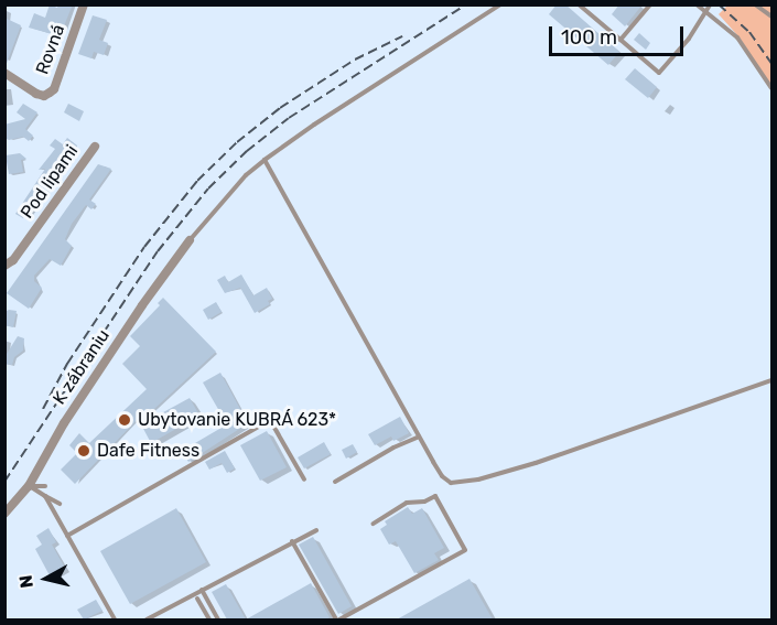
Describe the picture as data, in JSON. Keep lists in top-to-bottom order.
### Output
{
  "streets": {
    "street": ["Rovná", "Pod lipami", "K zábraniu"]
  },
  "places": ["Ubytovanie KUBRÁ 623*", "Dafe Fitness"],
  "scale_bar": "100 m",
  "north": "left"
}
